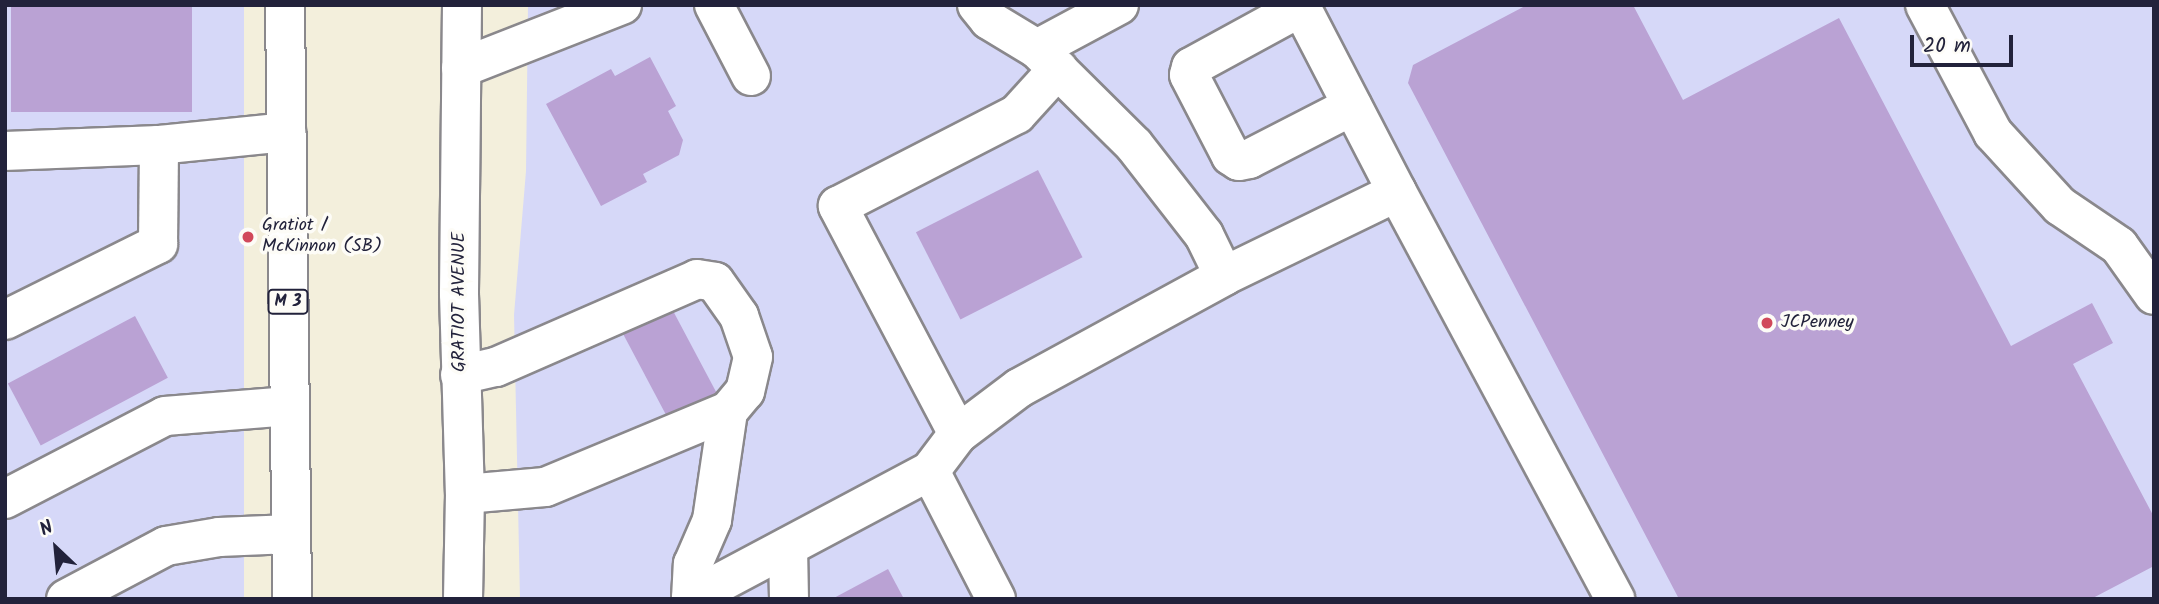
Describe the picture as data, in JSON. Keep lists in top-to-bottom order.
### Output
{
  "streets": {
    "main road": ["M 3", "GRATIOT AVENUE"]
  },
  "places": ["Gratiot / McKinnon (SB)", "JCPenney"],
  "scale_bar": "20 m",
  "north": "top left"
}
